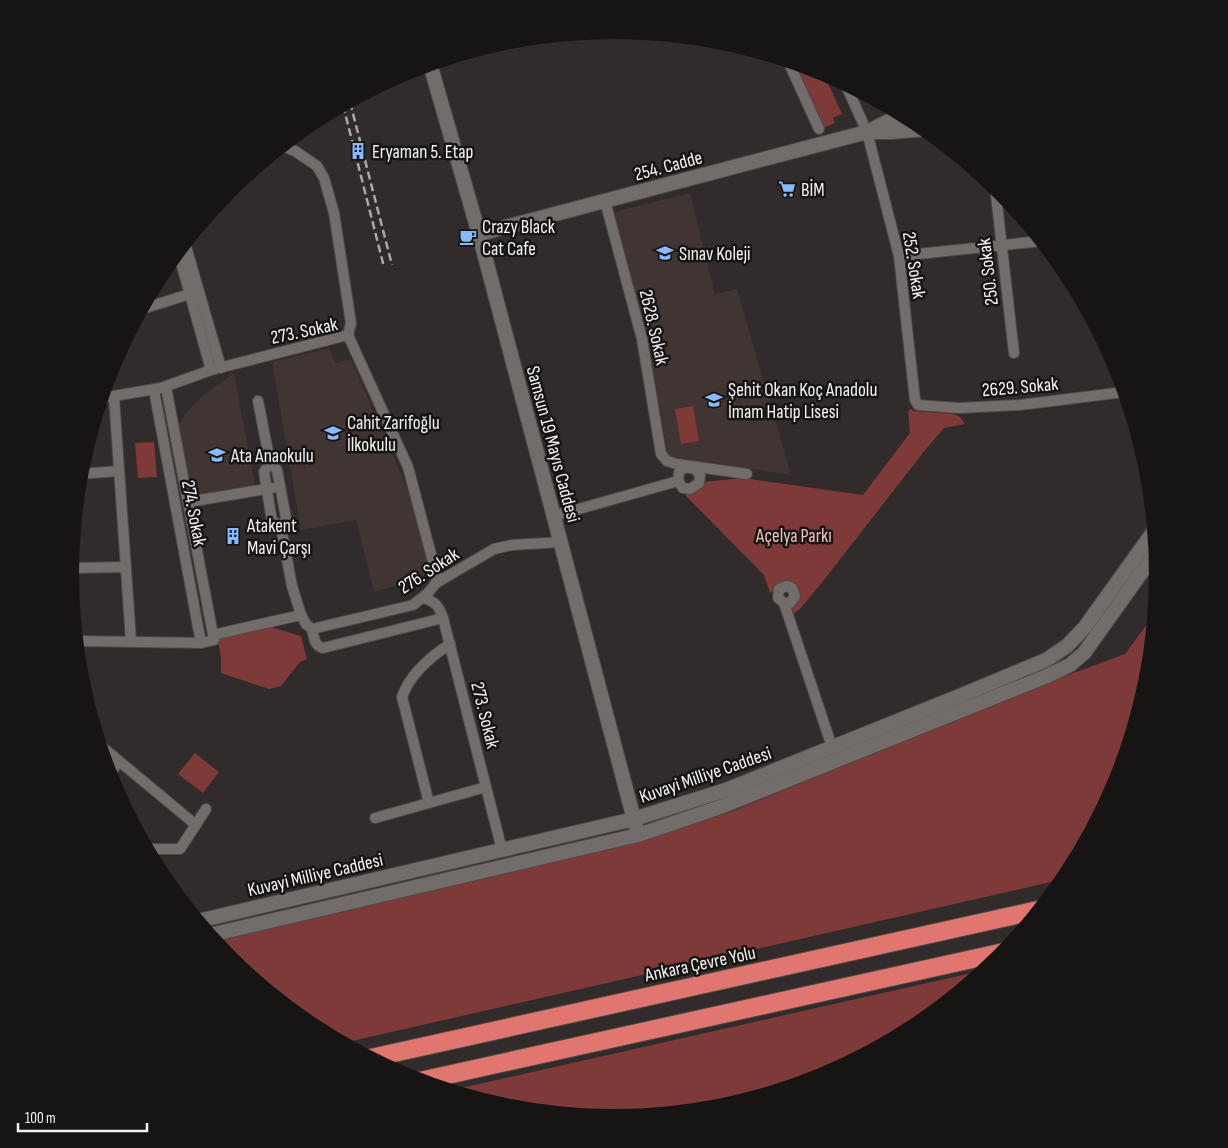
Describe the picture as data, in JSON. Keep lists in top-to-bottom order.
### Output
{
  "streets": {
    "highway": ["Ankara Çevre Yolu"],
    "main road": ["254. Cadde", "Samsun 19 Mayıs Caddesi", "Kuvayi Milliye Caddesi"],
    "street": [
      "252. Sokak",
      "250. Sokak",
      "2628. Sokak",
      "273. Sokak",
      "2629. Sokak",
      "274. Sokak",
      "276. Sokak"
    ]
  },
  "crossings": [
    ["254. Cadde", "252. Sokak"],
    ["254. Cadde", "2628. Sokak"],
    ["254. Cadde", "Samsun 19 Mayıs Caddesi"],
    ["252. Sokak", "2629. Sokak"],
    ["273. Sokak", "274. Sokak"],
    ["273. Sokak", "276. Sokak"],
    ["273. Sokak", "Kuvayi Milliye Caddesi"],
    ["Samsun 19 Mayıs Caddesi", "276. Sokak"],
    ["Samsun 19 Mayıs Caddesi", "Kuvayi Milliye Caddesi"]
  ],
  "parks": ["Açelya Parkı"],
  "places": {
    "building": ["Eryaman 5. Etap", "Atakent Mavi Çarşı"],
    "supermarket": ["BİM"],
    "cafe": ["Crazy Black Cat Cafe"],
    "school or university": [
      "Sınav Koleji",
      "Şehit Okan Koç Anadolu İmam Hatip Lisesi",
      "Cahit Zarifoğlu İlkokulu",
      "Ata Anaokulu"
    ]
  },
  "scale_bar": "100 m"
}
